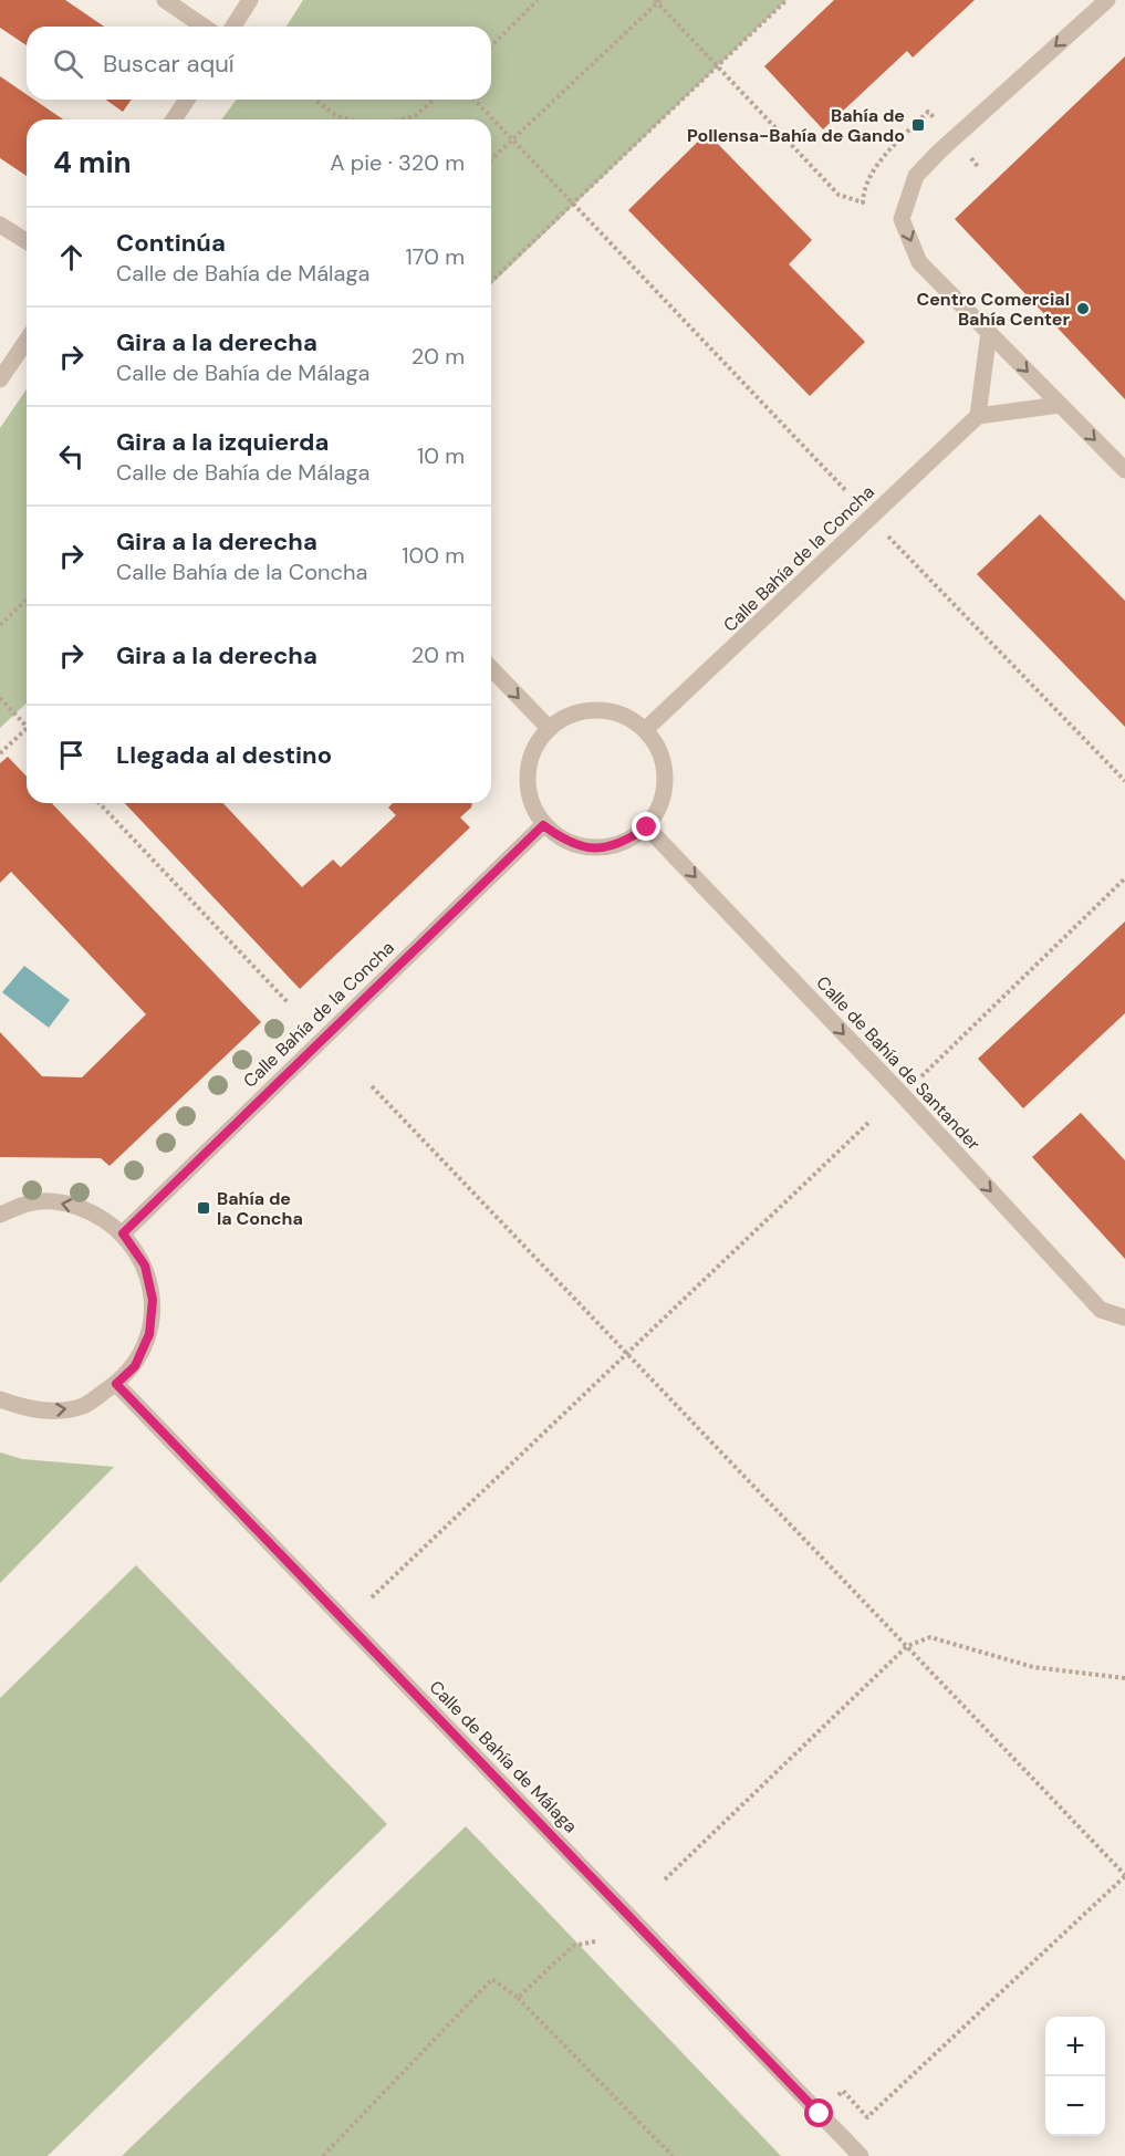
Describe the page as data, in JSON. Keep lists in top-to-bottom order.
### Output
{
  "streets": {
    "street": ["Calle Bahía de la Concha", "Calle de Bahía de Santander", "Calle de Bahía de Málaga"]
  },
  "crossings": [
    ["Calle Bahía de la Concha", "Calle de Bahía de Santander"]
  ],
  "one_way": ["Calle de Bahía de Santander"],
  "places": {
    "transit": ["Bahía de Pollensa-Bahía de Gando", "Bahía de la Concha"],
    "other": ["Centro Comercial Bahía Center"]
  },
  "page": {
    "search": "Buscar aquí",
    "heading": ["4 min", "A pie · 320 m"],
    "list": [
      ["Continúa", "Calle de Bahía de Málaga", "170 m"],
      ["Gira a la derecha", "Calle de Bahía de Málaga", "20 m"],
      ["Gira a la izquierda", "Calle de Bahía de Málaga", "10 m"],
      ["Gira a la derecha", "Calle Bahía de la Concha", "100 m"],
      ["Gira a la derecha", "20 m"],
      "Llegada al destino"
    ],
    "map_buttons": ["+", "−"]
  }
}
